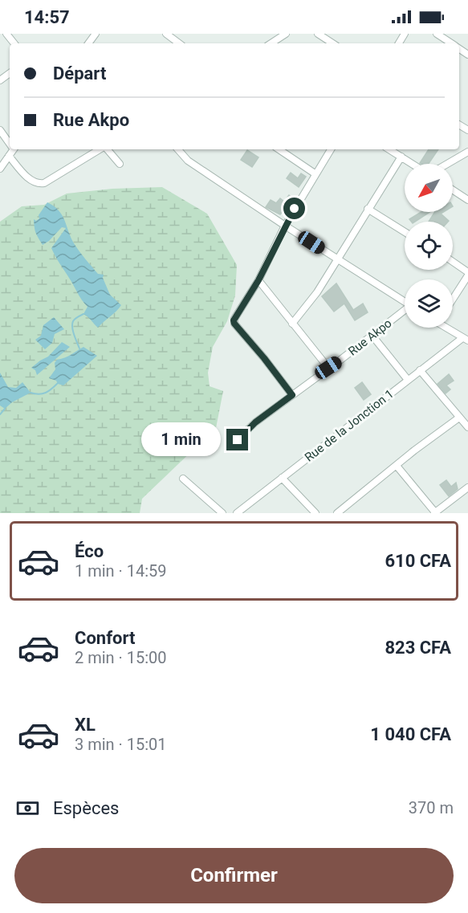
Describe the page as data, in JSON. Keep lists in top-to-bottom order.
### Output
{
  "streets": {
    "street": ["Rue Akpo", "Rue de la Jonction 1"]
  },
  "north": "bottom left",
  "page": {
    "status": "14:57",
    "banner": ["Départ", "Rue Akpo"],
    "bubble": "1 min",
    "list": [
      {
        "name": "Éco",
        "note": "1 min · 14:59",
        "value": "610 CFA"
      },
      {
        "name": "Confort",
        "note": "2 min · 15:00",
        "value": "823 CFA"
      },
      {
        "name": "XL",
        "note": "3 min · 15:01",
        "value": "1 040 CFA"
      }
    ],
    "pay": ["Espèces", "370 m"],
    "buttons": "Confirmer"
  }
}
